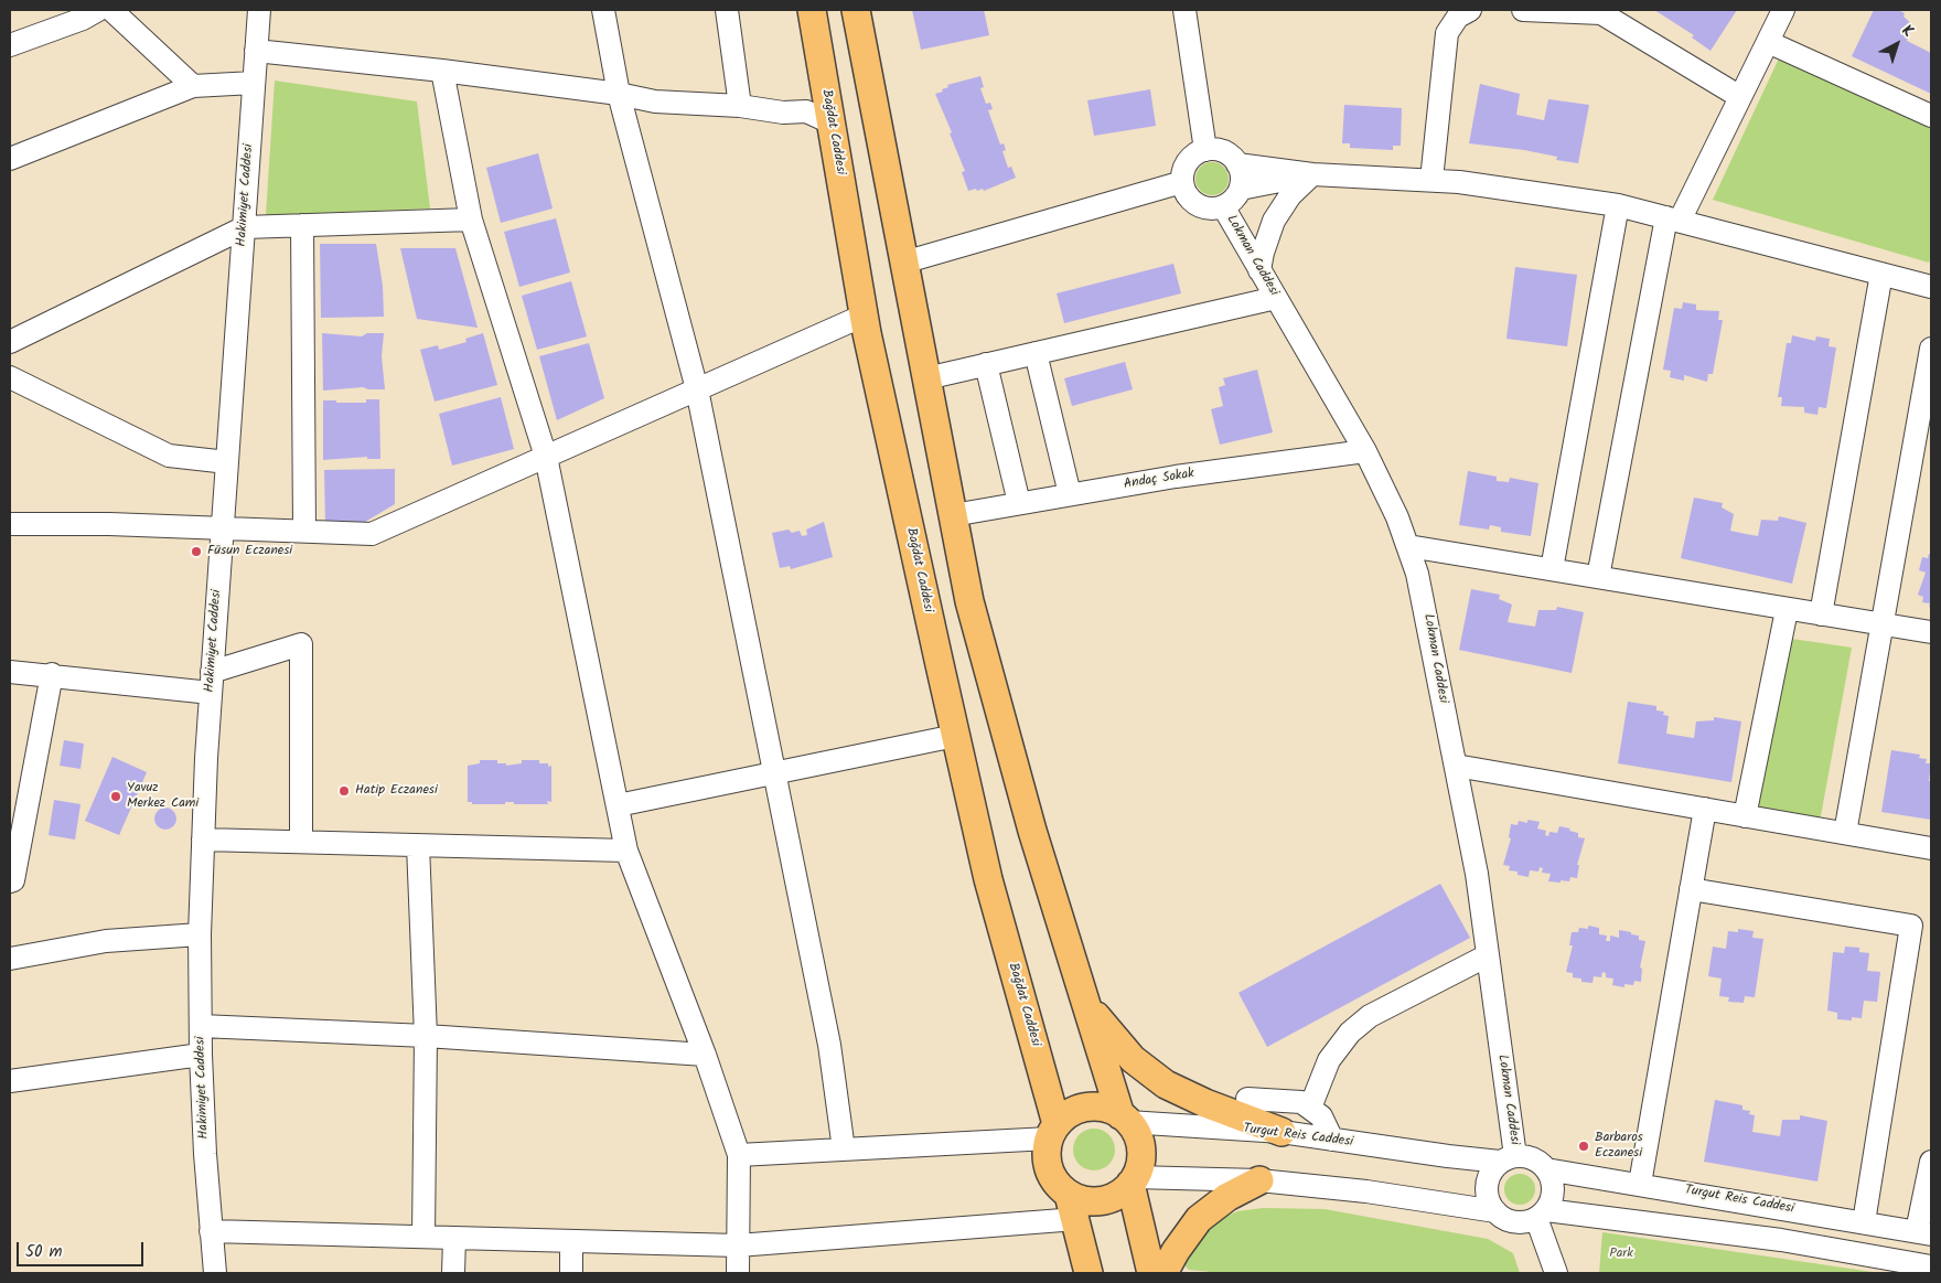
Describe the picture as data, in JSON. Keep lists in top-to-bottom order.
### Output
{
  "streets": {
    "main road": ["Bağdat Caddesi"],
    "street": [
      "Hakimiyet Caddesi",
      "Lokman Caddesi",
      "Andaç Sokak",
      "Turgut Reis Caddesi"
    ]
  },
  "crossings": [
    ["Bağdat Caddesi", "Turgut Reis Caddesi"],
    ["Lokman Caddesi", "Andaç Sokak"],
    ["Lokman Caddesi", "Turgut Reis Caddesi"]
  ],
  "parks": ["Park"],
  "places": [
    "Füsun Eczanesi",
    "Hatip Eczanesi",
    "Yavuz Merkez Cami",
    "Barbaros Eczanesi"
  ],
  "scale_bar": "50 m",
  "north": "top right"
}
